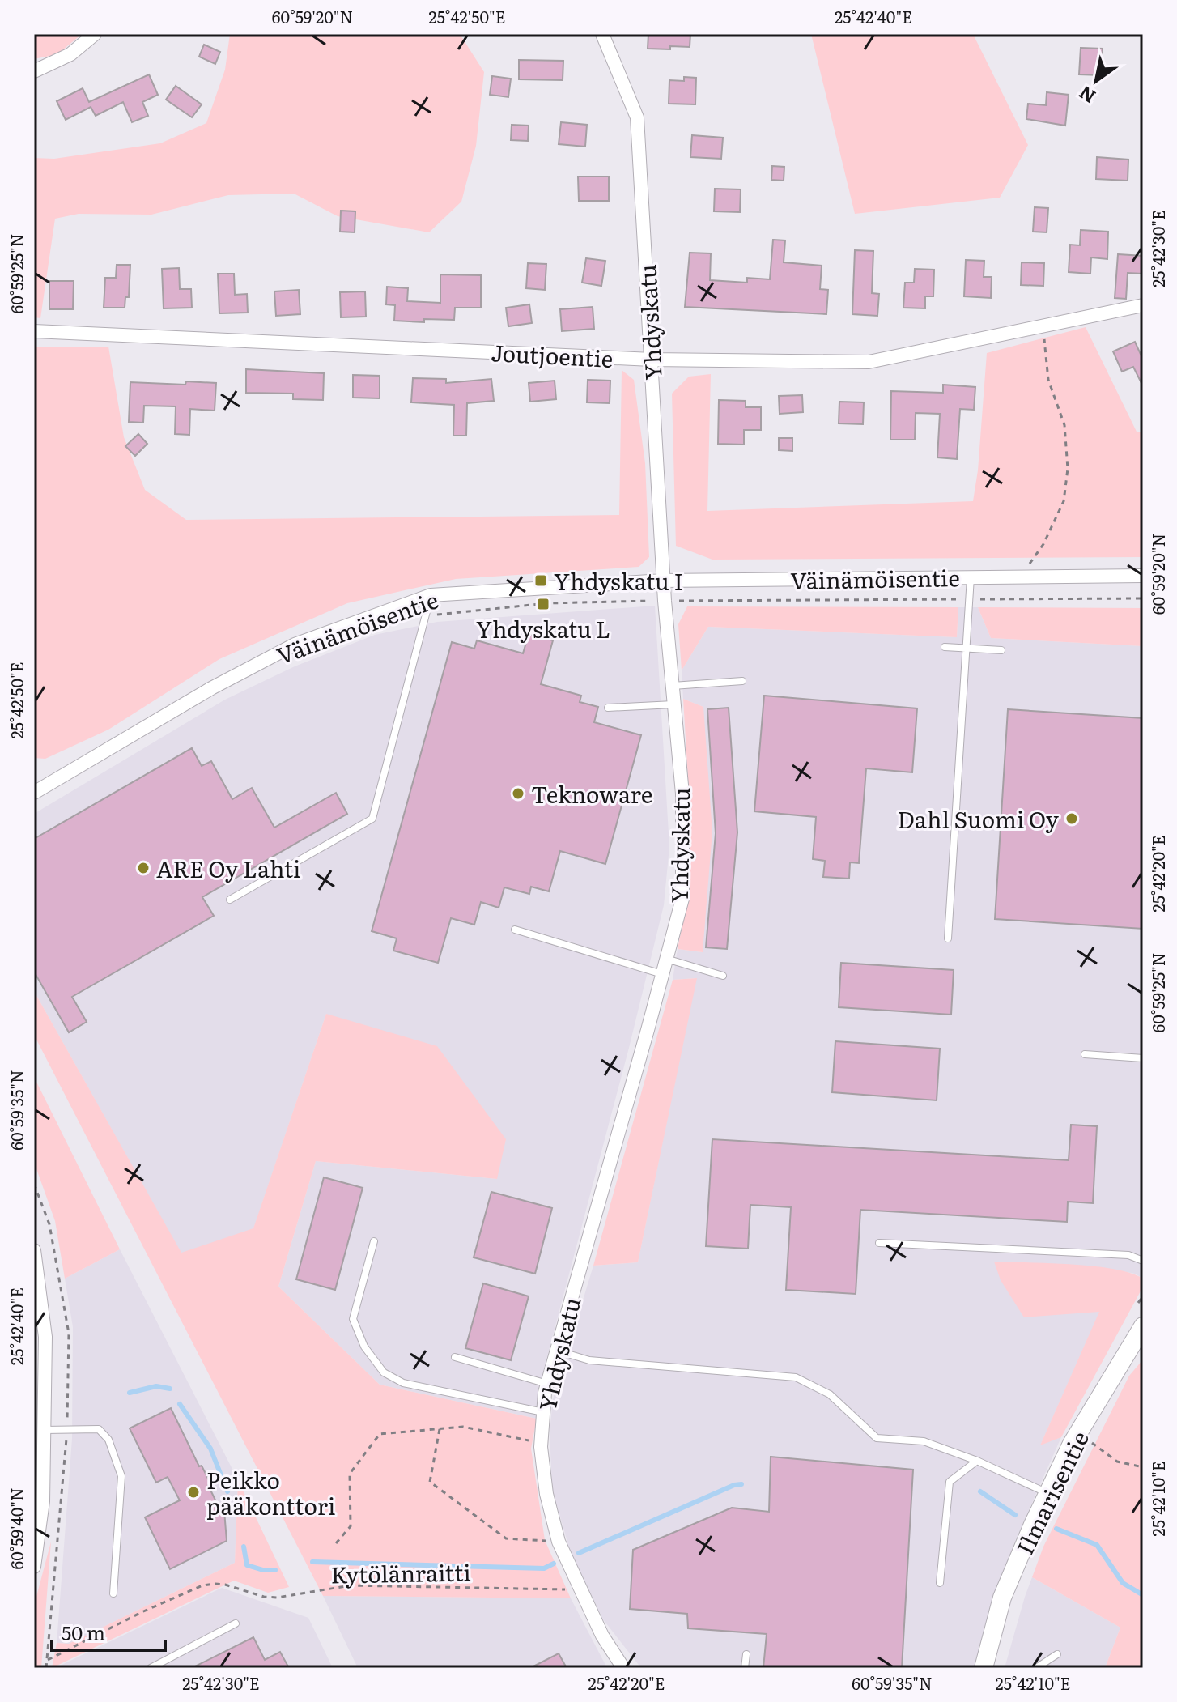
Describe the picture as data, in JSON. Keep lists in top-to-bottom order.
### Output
{
  "streets": {
    "street": [
      "Yhdyskatu",
      "Joutjoentie",
      "Väinämöisentie",
      "Ilmarisentie"
    ],
    "path": ["Kytölänraitti"]
  },
  "crossings": [
    ["Yhdyskatu", "Joutjoentie"],
    ["Yhdyskatu", "Väinämöisentie"],
    ["Yhdyskatu", "Kytölänraitti"]
  ],
  "places": {
    "transit": ["Yhdyskatu I", "Yhdyskatu L"],
    "other": [
      "Teknoware",
      "Dahl Suomi Oy",
      "ARE Oy Lahti",
      "Peikko pääkonttori"
    ]
  },
  "scale_bar": "50 m",
  "north": "bottom left",
  "coordinates": [
    "60°59'20\"N",
    "25°42'50\"E",
    "25°42'40\"E",
    "25°42'30\"E",
    "60°59'25\"N",
    "25°42'20\"E",
    "60°59'35\"N",
    "25°42'10\"E",
    "60°59'40\"N"
  ]
}
